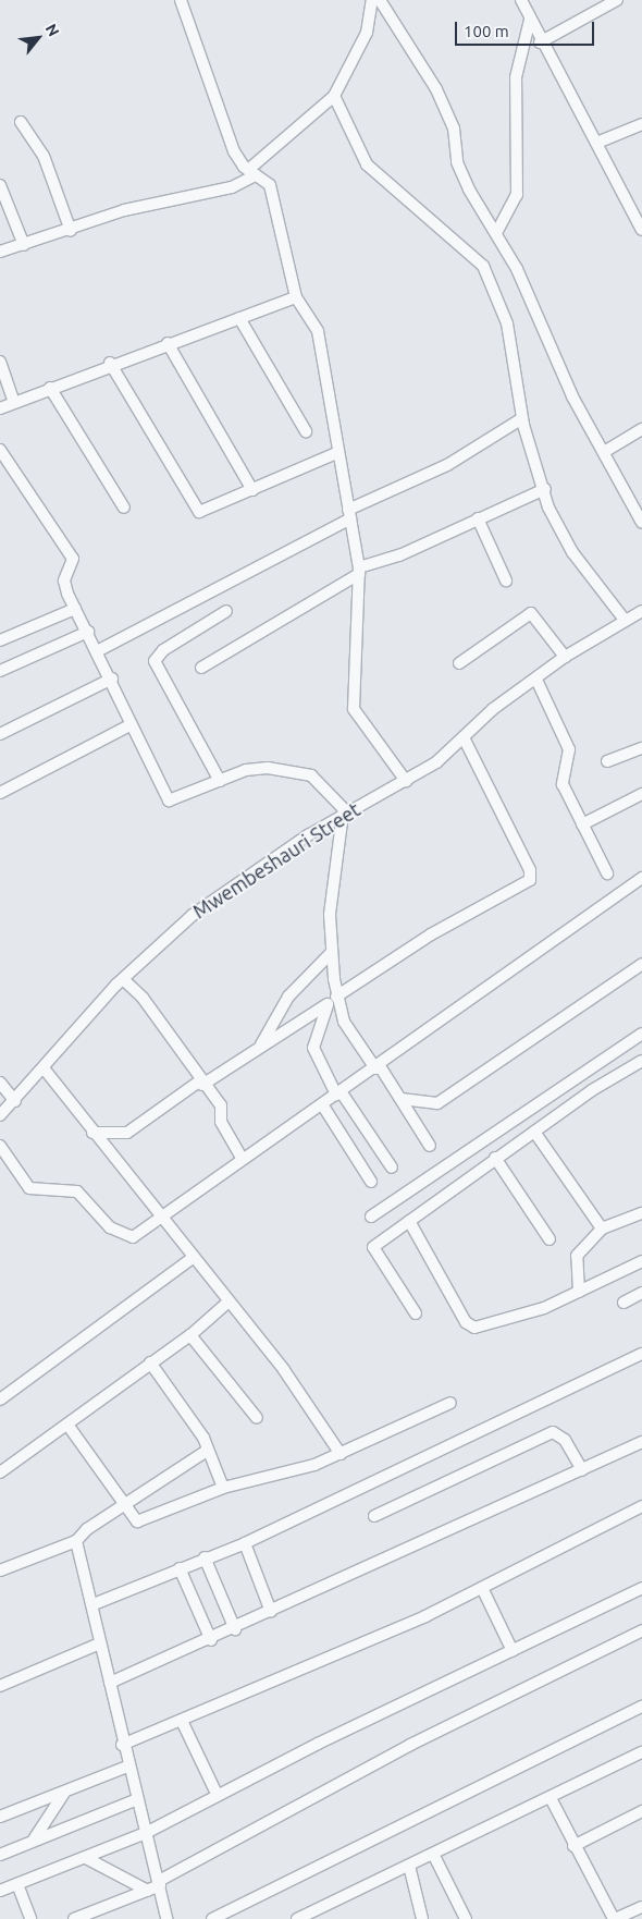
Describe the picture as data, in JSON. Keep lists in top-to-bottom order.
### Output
{
  "streets": {
    "street": ["Mwembeshauri Street"]
  },
  "scale_bar": "100 m",
  "north": "top right"
}
